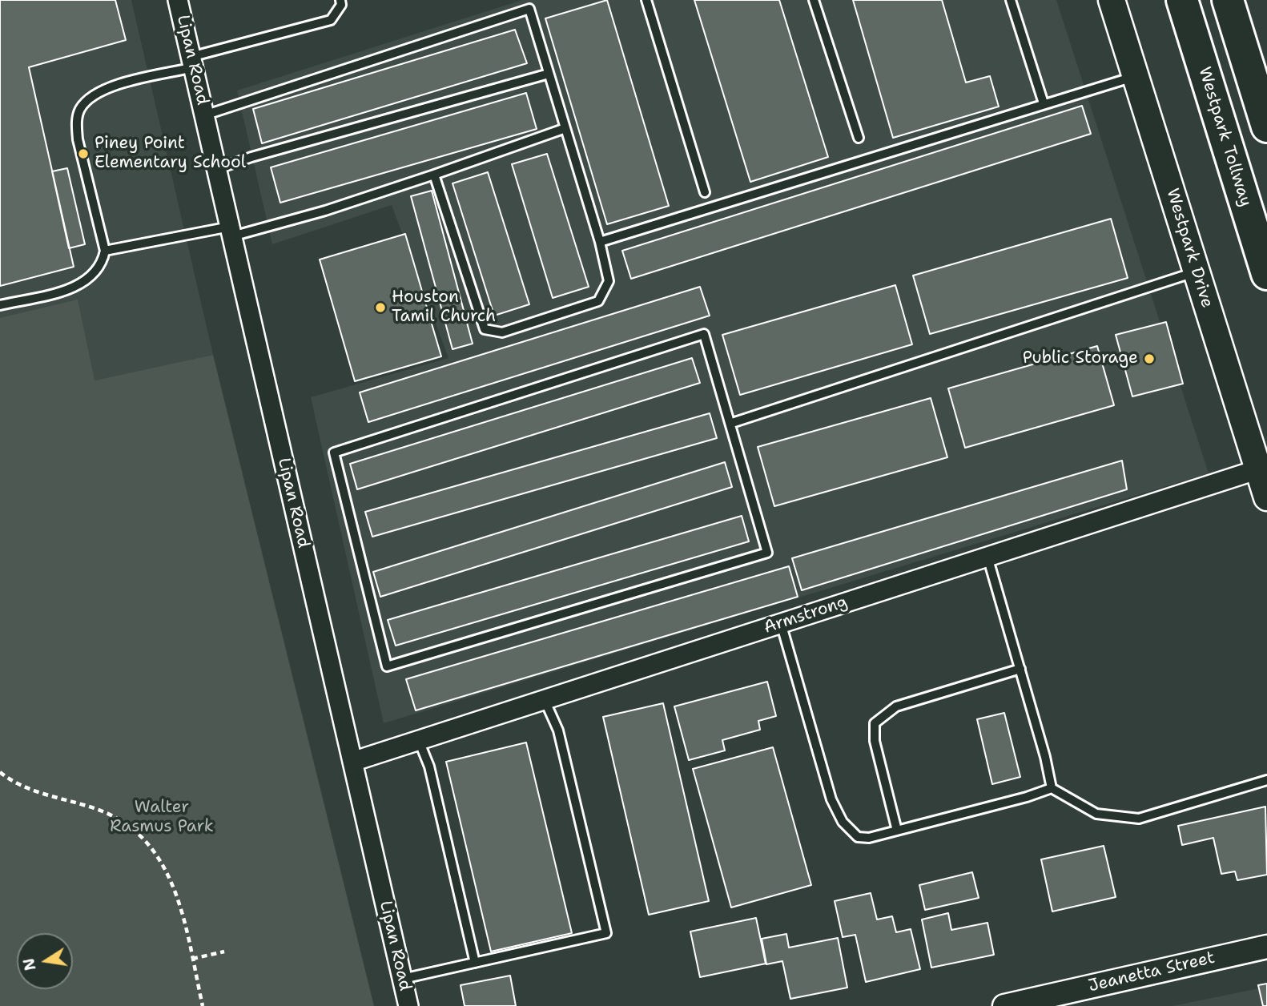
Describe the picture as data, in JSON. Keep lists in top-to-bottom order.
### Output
{
  "streets": {
    "highway": ["Westpark Tollway"],
    "main road": ["Westpark Drive"],
    "street": ["Lipan Road", "Armstrong", "Jeanetta Street"]
  },
  "crossings": [
    ["Lipan Road", "Armstrong"],
    ["Westpark Drive", "Armstrong"]
  ],
  "parks": ["Walter Rasmus Park"],
  "places": ["Piney Point Elementary School", "Houston Tamil Church", "Public Storage"],
  "north": "left"
}
